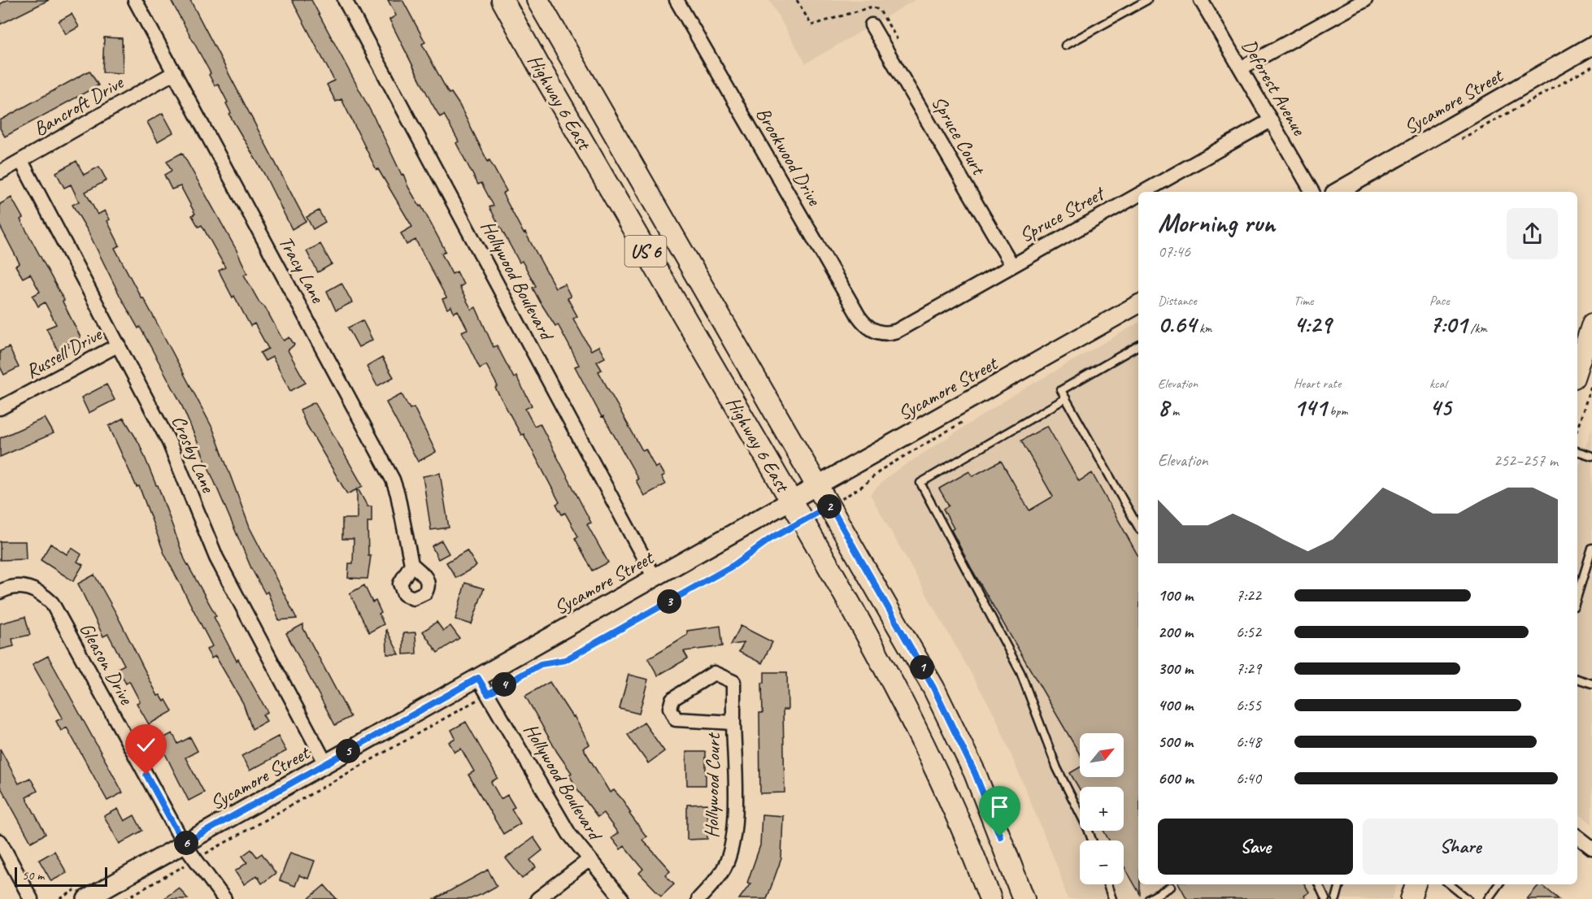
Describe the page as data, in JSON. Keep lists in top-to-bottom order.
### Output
{
  "streets": {
    "main road": ["Highway 6 East", "US 6"],
    "street": [
      "Deforest Avenue",
      "Sycamore Street",
      "Bancroft Drive",
      "Spruce Court",
      "Brookwood Drive",
      "Spruce Street",
      "Tracy Lane",
      "Hollywood Boulevard",
      "Russell Drive",
      "Crosby Lane",
      "Gleason Drive",
      "Hollywood Court"
    ]
  },
  "crossings": [
    ["Deforest Avenue", "Spruce Street"],
    ["Highway 6 East", "Sycamore Street"],
    ["Sycamore Street", "Hollywood Boulevard"],
    ["Sycamore Street", "Crosby Lane"],
    ["Sycamore Street", "Gleason Drive"],
    ["Bancroft Drive", "Tracy Lane"],
    ["Bancroft Drive", "Crosby Lane"],
    ["Spruce Court", "Spruce Street"],
    ["Brookwood Drive", "Spruce Street"],
    ["Russell Drive", "Crosby Lane"]
  ],
  "scale_bar": "50 m",
  "north": "top right",
  "page": {
    "heading": ["Morning run", "07:46"],
    "stats": [
      ["Distance", "0.64 km"],
      ["Time", "4:29"],
      ["Pace", "7:01 /km"],
      ["Elevation", "8 m"],
      ["Heart rate", "141 bpm"],
      ["kcal", "45"]
    ],
    "chart": ["Elevation", "252–257 m"],
    "pins": [
      "2",
      "3",
      "1",
      "4",
      "5",
      "6"
    ],
    "list": [
      {
        "name": "100 m",
        "note": "7:22"
      },
      {
        "name": "200 m",
        "note": "6:52"
      },
      {
        "name": "300 m",
        "note": "7:29"
      },
      {
        "name": "400 m",
        "note": "6:55"
      },
      {
        "name": "500 m",
        "note": "6:48"
      },
      {
        "name": "600 m",
        "note": "6:40"
      }
    ],
    "map_buttons": ["+", "−"],
    "buttons": ["Save", "Share"],
    "scale": "50 m"
  }
}
